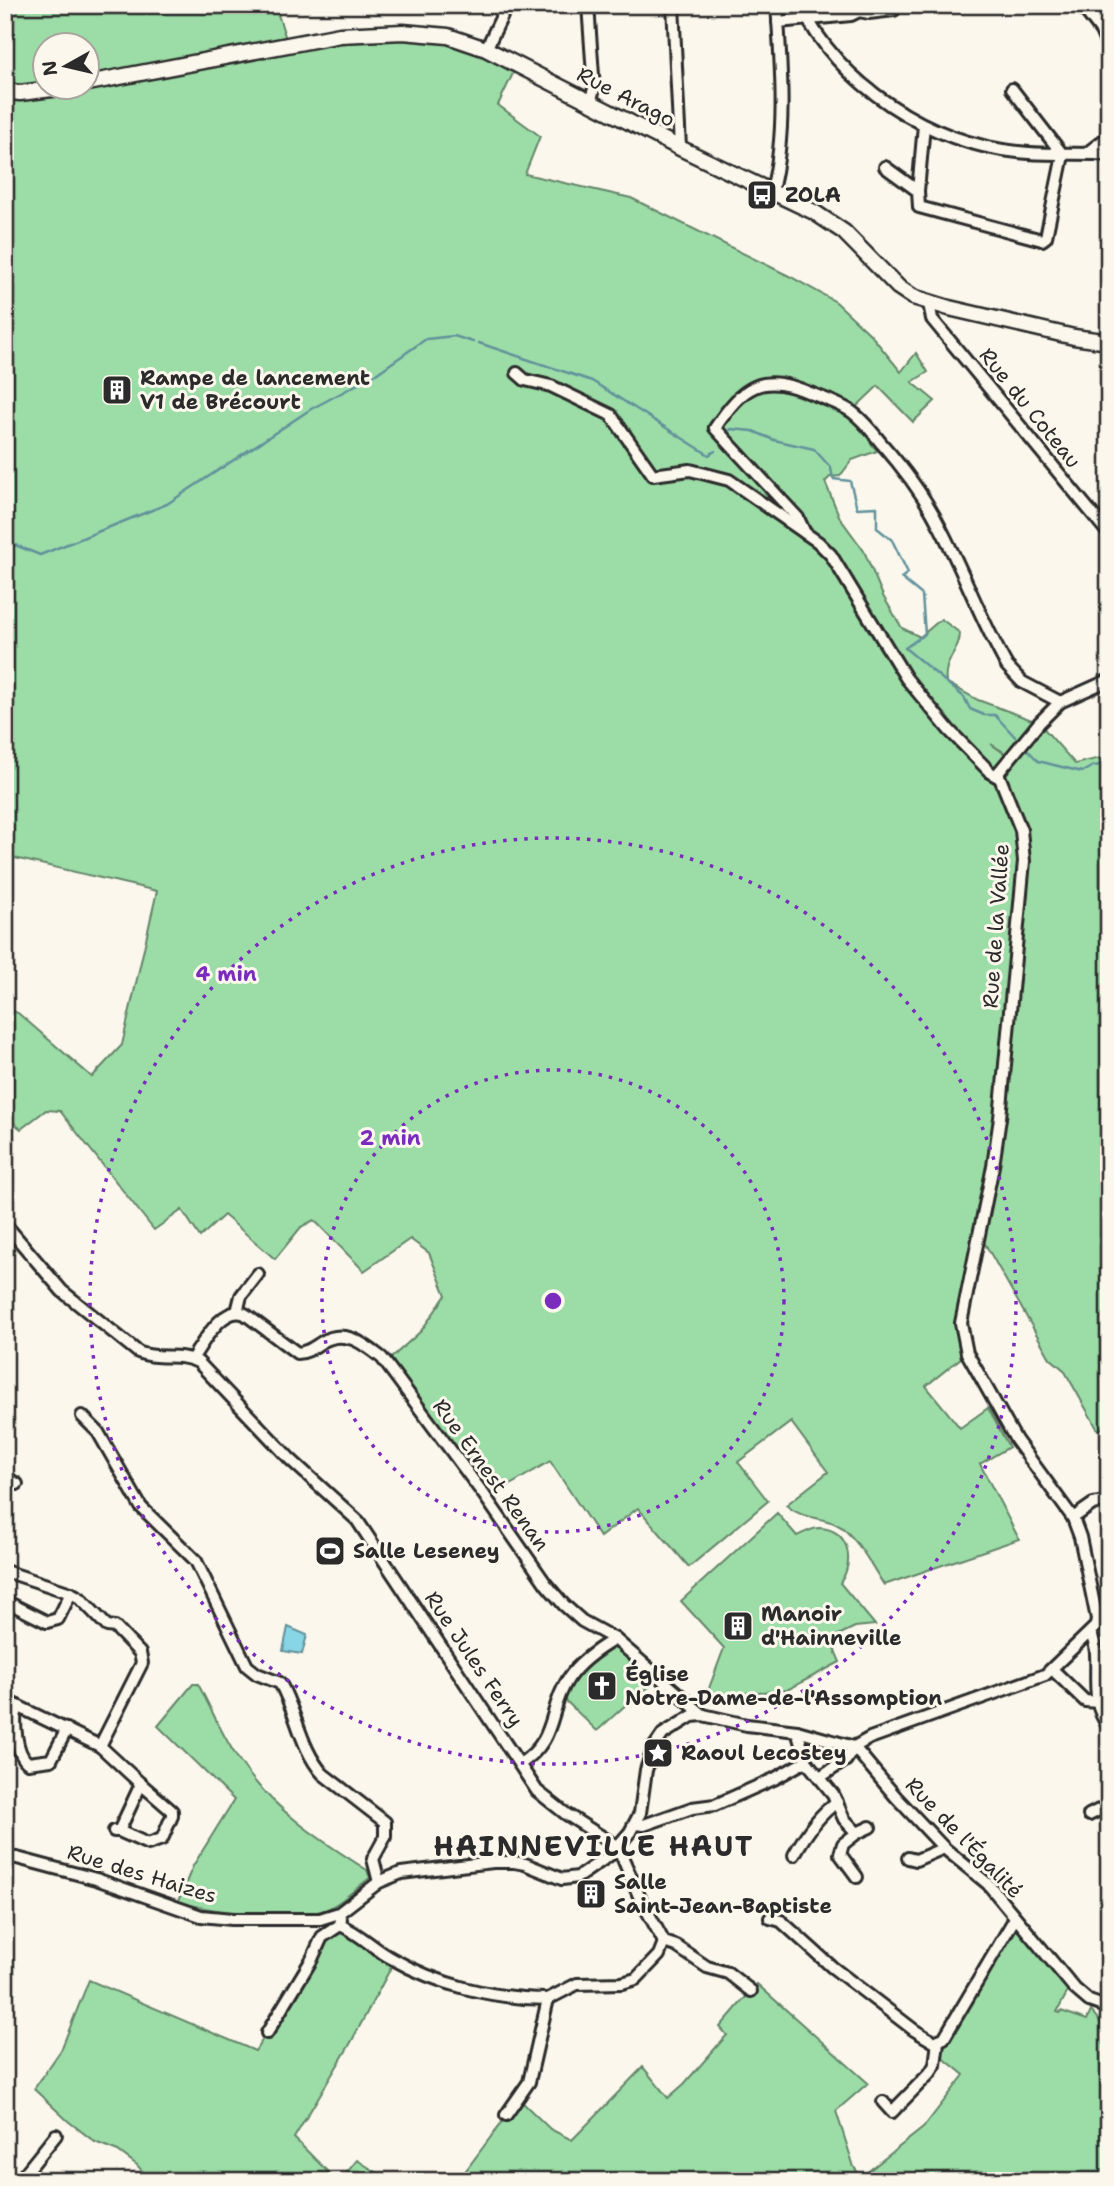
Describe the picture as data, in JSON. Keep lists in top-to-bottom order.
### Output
{
  "streets": {
    "main road": ["Rue Arago"],
    "street": [
      "Rue du Coteau",
      "Rue de la Vallée",
      "Rue Ernest Renan",
      "Rue Jules Ferry",
      "Rue de l'Égalité",
      "Rue des Haizes"
    ]
  },
  "crossings": [
    ["Rue Arago", "Rue du Coteau"],
    ["Rue Jules Ferry", "Rue des Haizes"]
  ],
  "districts": ["HAINNEVILLE HAUT"],
  "places": {
    "bus stop": ["ZOLA"],
    "building": ["Rampe de lancement V1 de Brécourt", "Manoir d'Hainneville", "Salle Saint-Jean-Baptiste"],
    "sports": ["Salle Leseney"],
    "church": ["Église Notre-Dame-de-l'Assomption"],
    "place": ["Raoul Lecostey"]
  },
  "north": "left",
  "rings": ["4 min", "2 min"]
}
